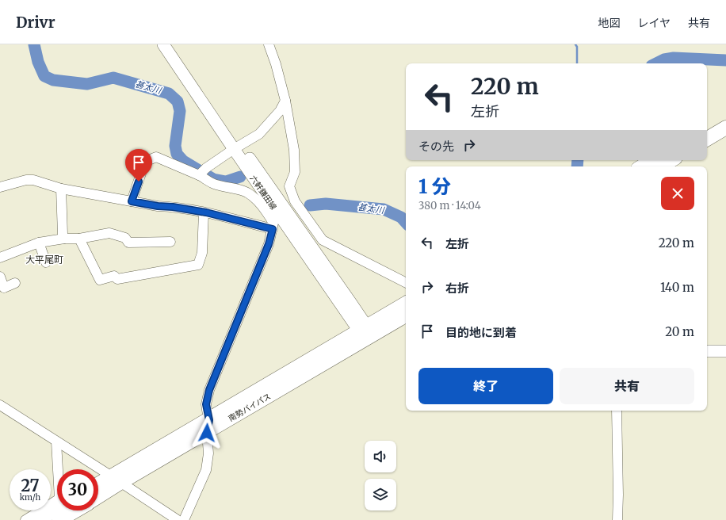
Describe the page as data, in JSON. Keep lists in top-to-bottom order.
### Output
{
  "streets": {
    "highway": ["南勢バイパス"],
    "main road": ["六軒鎌田線"]
  },
  "crossings": [
    ["六軒鎌田線", "南勢バイパス"]
  ],
  "districts": ["大平尾町"],
  "water": ["甚太川"],
  "page": {
    "header": "Drivr",
    "nav": ["地図", "レイヤ", "共有"],
    "turn": ["220 m", "左折"],
    "then": "その先",
    "heading": ["1 分", "380 m · 14:04"],
    "list": [
      {
        "name": "左折",
        "value": "220 m"
      },
      {
        "name": "右折",
        "value": "140 m"
      },
      {
        "name": "目的地に到着",
        "value": "20 m"
      }
    ],
    "buttons": ["終了", "共有"],
    "speed": "27 km/h",
    "limit": "30"
  }
}
